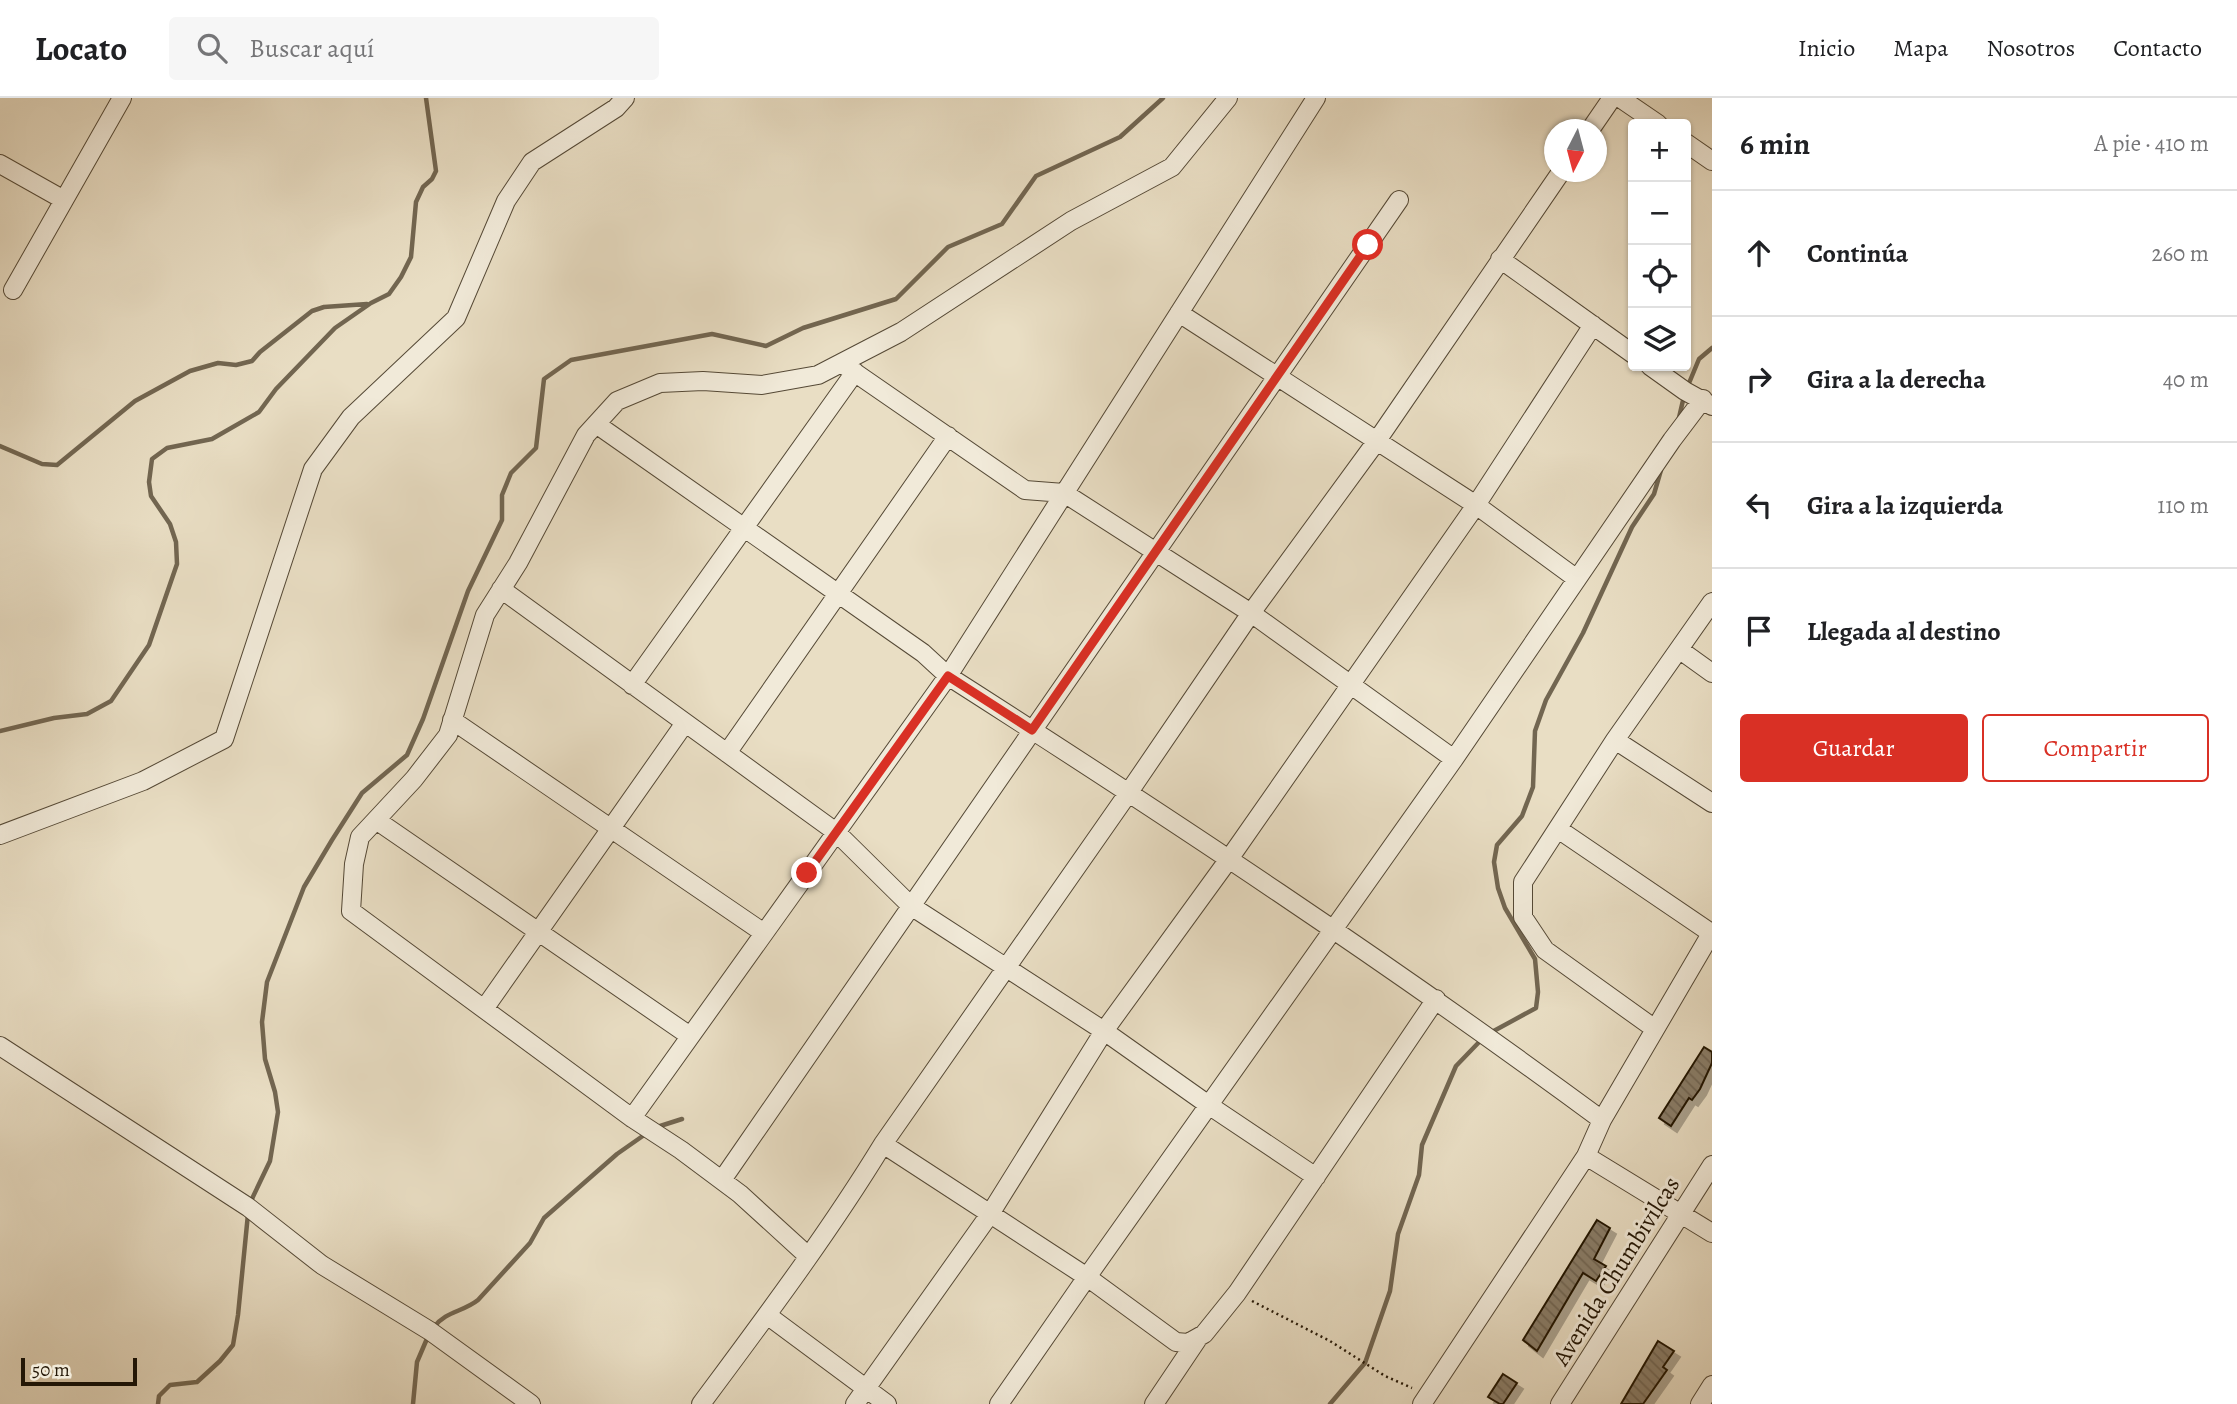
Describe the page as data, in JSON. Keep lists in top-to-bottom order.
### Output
{
  "streets": {
    "street": ["Avenida Chumbivilcas"]
  },
  "scale_bar": "50 m",
  "north": "bottom",
  "page": {
    "header": "Locato",
    "search": "Buscar aquí",
    "nav": [
      "Inicio",
      "Mapa",
      "Nosotros",
      "Contacto"
    ],
    "heading": ["6 min", "A pie · 410 m"],
    "map_buttons": ["+", "−"],
    "list": [
      ["Continúa", "260 m"],
      ["Gira a la derecha", "40 m"],
      ["Gira a la izquierda", "110 m"],
      "Llegada al destino"
    ],
    "buttons": ["Guardar", "Compartir"],
    "scale": "50 m"
  }
}
